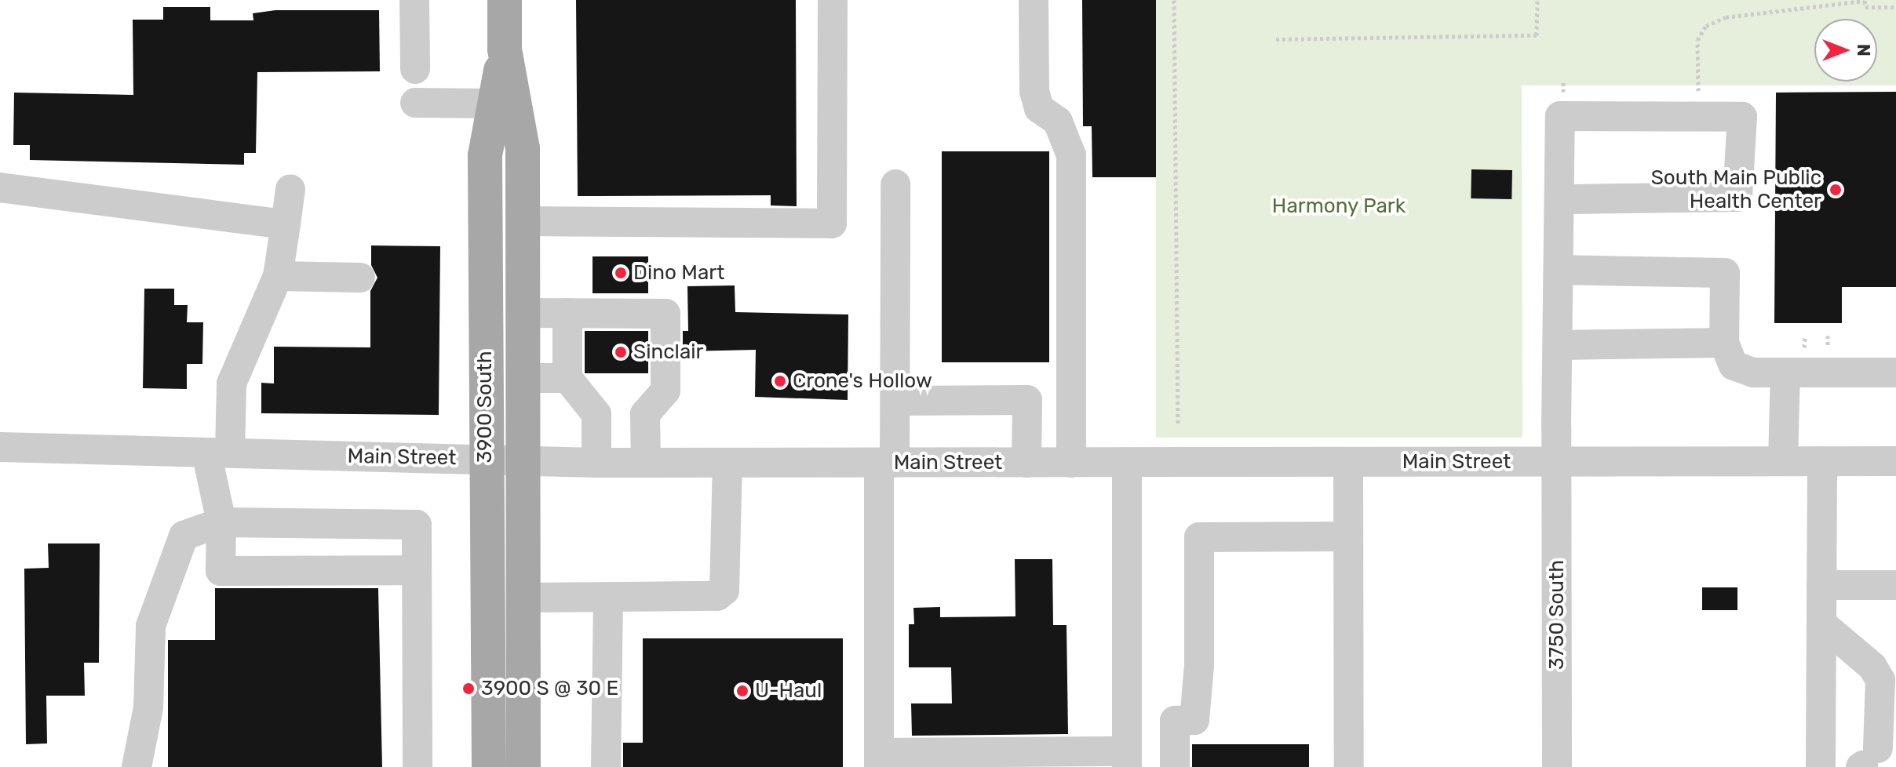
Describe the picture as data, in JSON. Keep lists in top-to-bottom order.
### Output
{
  "streets": {
    "main road": ["3900 South"],
    "street": ["Main Street", "3750 South"]
  },
  "crossings": [
    ["3900 South", "Main Street"],
    ["Main Street", "3750 South"]
  ],
  "parks": ["Harmony Park"],
  "places": [
    "South Main Public Health Center",
    "Dino Mart",
    "Sinclair",
    "Crone's Hollow",
    "3900 S @ 30 E",
    "U-Haul"
  ],
  "north": "right"
}
